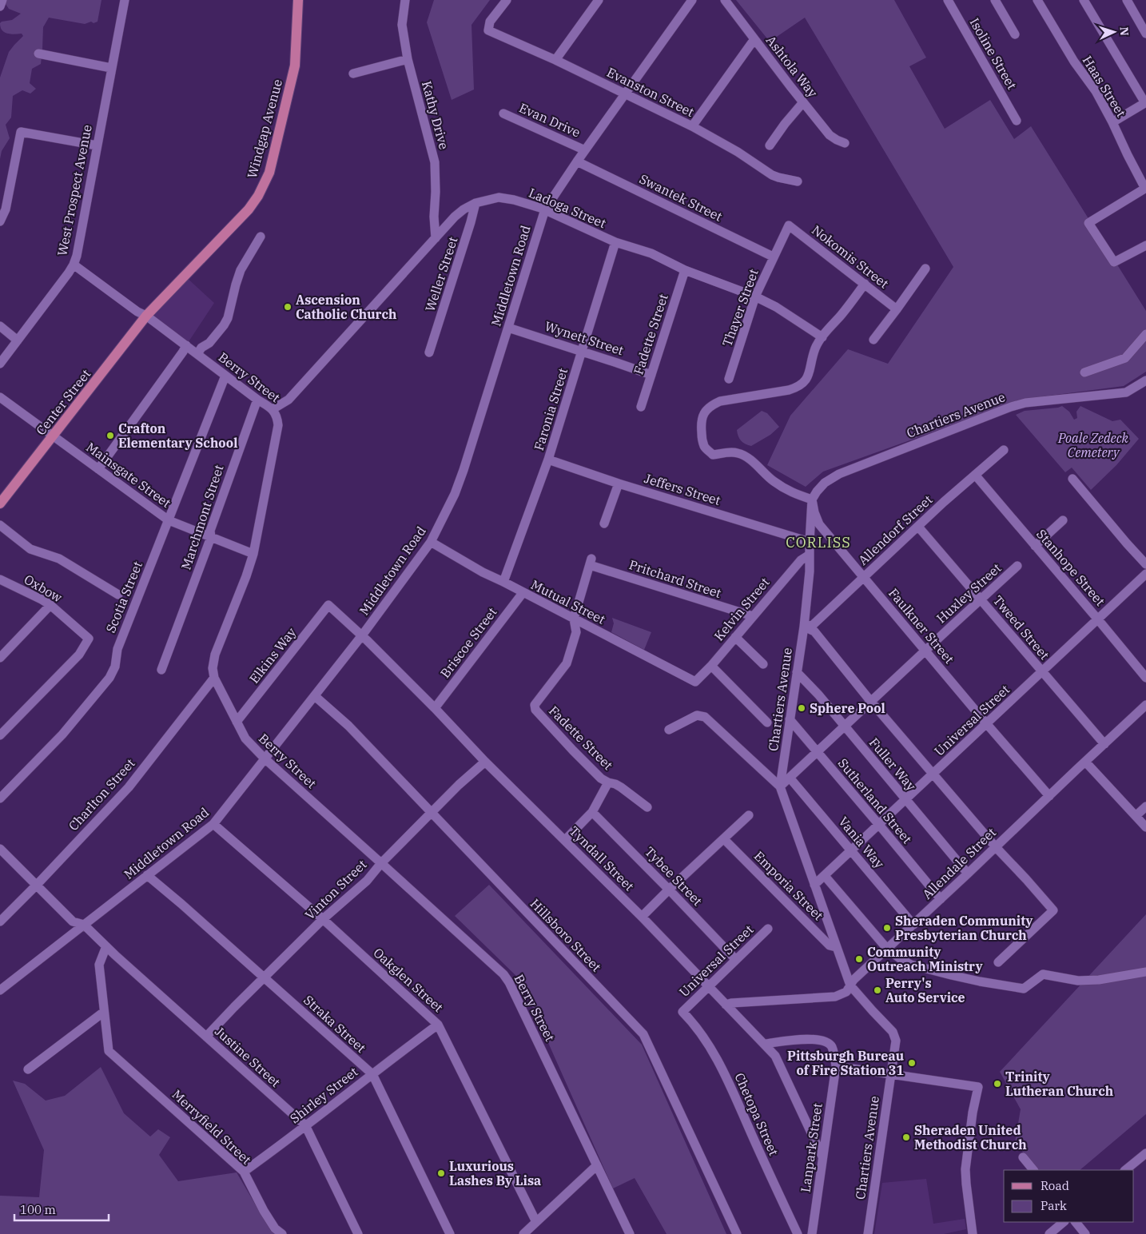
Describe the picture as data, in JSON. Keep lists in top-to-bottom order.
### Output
{
  "streets": {
    "main road": ["Windgap Avenue", "Center Street"],
    "street": [
      "Isoline Street",
      "Ashtola Way",
      "Haas Street",
      "Evanston Street",
      "Kathy Drive",
      "Evan Drive",
      "West Prospect Avenue",
      "Swantek Street",
      "Ladoga Street",
      "Nokomis Street",
      "Weller Street",
      "Middletown Road",
      "Thayer Street",
      "Fadette Street",
      "Wynett Street",
      "Berry Street",
      "Faronia Street",
      "Chartiers Avenue",
      "Mainsgate Street",
      "Jeffers Street",
      "Marchmont Street",
      "Allendorf Street",
      "Stanhope Street",
      "Pritchard Street",
      "Oxbow",
      "Huxley Street",
      "Scotia Street",
      "Mutual Street",
      "Kelvin Street",
      "Faulkner Street",
      "Tweed Street",
      "Briscoe Street",
      "Elkins Way",
      "Universal Street",
      "Fuller Way",
      "Charlton Street",
      "Sutherland Street",
      "Vania Way",
      "Tyndall Street",
      "Allendale Street",
      "Tybee Street",
      "Emporia Street",
      "Vinton Street",
      "Hillsboro Street",
      "Oakglen Street",
      "Straka Street",
      "Justine Street",
      "Shirley Street",
      "Chetopa Street",
      "Merryfield Street",
      "Lanpark Street"
    ]
  },
  "crossings": [
    ["Evanston Street", "Middletown Road"],
    ["Kathy Drive", "Ladoga Street"],
    ["Evan Drive", "Middletown Road"],
    ["Windgap Avenue", "Berry Street"],
    ["Windgap Avenue", "Center Street"],
    ["West Prospect Avenue", "Berry Street"],
    ["Swantek Street", "Middletown Road"],
    ["Swantek Street", "Thayer Street"],
    ["Ladoga Street", "Weller Street"],
    ["Ladoga Street", "Middletown Road"],
    ["Ladoga Street", "Thayer Street"],
    ["Ladoga Street", "Fadette Street"],
    ["Ladoga Street", "Berry Street"],
    ["Ladoga Street", "Faronia Street"],
    ["Nokomis Street", "Thayer Street"],
    ["Middletown Road", "Wynett Street"],
    ["Middletown Road", "Berry Street"],
    ["Middletown Road", "Mutual Street"],
    ["Middletown Road", "Tyndall Street"],
    ["Middletown Road", "Hillsboro Street"],
    ["Middletown Road", "Oakglen Street"],
    ["Middletown Road", "Straka Street"],
    ["Middletown Road", "Justine Street"],
    ["Fadette Street", "Wynett Street"],
    ["Fadette Street", "Pritchard Street"],
    ["Fadette Street", "Mutual Street"],
    ["Wynett Street", "Faronia Street"],
    ["Berry Street", "Center Street"],
    ["Berry Street", "Mainsgate Street"],
    ["Berry Street", "Marchmont Street"],
    ["Berry Street", "Scotia Street"],
    ["Berry Street", "Elkins Way"],
    ["Berry Street", "Charlton Street"],
    ["Berry Street", "Vinton Street"],
    ["Center Street", "Mainsgate Street"],
    ["Faronia Street", "Jeffers Street"],
    ["Faronia Street", "Mutual Street"],
    ["Chartiers Avenue", "Jeffers Street"],
    ["Chartiers Avenue", "Allendorf Street"],
    ["Chartiers Avenue", "Huxley Street"],
    ["Chartiers Avenue", "Kelvin Street"],
    ["Chartiers Avenue", "Faulkner Street"],
    ["Chartiers Avenue", "Universal Street"],
    ["Chartiers Avenue", "Fuller Way"],
    ["Chartiers Avenue", "Sutherland Street"],
    ["Chartiers Avenue", "Allendale Street"],
    ["Chartiers Avenue", "Emporia Street"],
    ["Mainsgate Street", "Marchmont Street"],
    ["Mainsgate Street", "Scotia Street"],
    ["Allendorf Street", "Stanhope Street"],
    ["Allendorf Street", "Faulkner Street"],
    ["Allendorf Street", "Tweed Street"],
    ["Stanhope Street", "Universal Street"],
    ["Pritchard Street", "Kelvin Street"],
    ["Huxley Street", "Faulkner Street"],
    ["Huxley Street", "Tweed Street"],
    ["Huxley Street", "Fuller Way"],
    ["Huxley Street", "Sutherland Street"],
    ["Huxley Street", "Vania Way"],
    ["Mutual Street", "Kelvin Street"],
    ["Mutual Street", "Briscoe Street"],
    ["Faulkner Street", "Universal Street"],
    ["Faulkner Street", "Allendale Street"],
    ["Tweed Street", "Universal Street"],
    ["Tweed Street", "Allendale Street"],
    ["Briscoe Street", "Tyndall Street"],
    ["Elkins Way", "Tyndall Street"],
    ["Universal Street", "Fuller Way"],
    ["Universal Street", "Sutherland Street"],
    ["Universal Street", "Vania Way"],
    ["Universal Street", "Tyndall Street"],
    ["Universal Street", "Tybee Street"],
    ["Universal Street", "Chetopa Street"],
    ["Fuller Way", "Allendale Street"],
    ["Charlton Street", "Justine Street"],
    ["Sutherland Street", "Allendale Street"],
    ["Vania Way", "Allendale Street"],
    ["Tyndall Street", "Allendale Street"],
    ["Tyndall Street", "Vinton Street"],
    ["Tyndall Street", "Lanpark Street"],
    ["Vinton Street", "Hillsboro Street"],
    ["Vinton Street", "Oakglen Street"],
    ["Vinton Street", "Straka Street"],
    ["Vinton Street", "Justine Street"],
    ["Oakglen Street", "Shirley Street"],
    ["Straka Street", "Shirley Street"],
    ["Justine Street", "Shirley Street"],
    ["Shirley Street", "Merryfield Street"]
  ],
  "districts": ["CORLISS"],
  "parks": ["Poale Zedeck Cemetery"],
  "places": [
    "Ascension Catholic Church",
    "Crafton Elementary School",
    "Sphere Pool",
    "Sheraden Community Presbyterian Church",
    "Community Outreach Ministry",
    "Perry's Auto Service",
    "Pittsburgh Bureau of Fire Station 31",
    "Trinity Lutheran Church",
    "Sheraden United Methodist Church",
    "Luxurious Lashes By Lisa"
  ],
  "legend": ["Road", "Park"],
  "scale_bar": "100 m",
  "north": "right"
}
